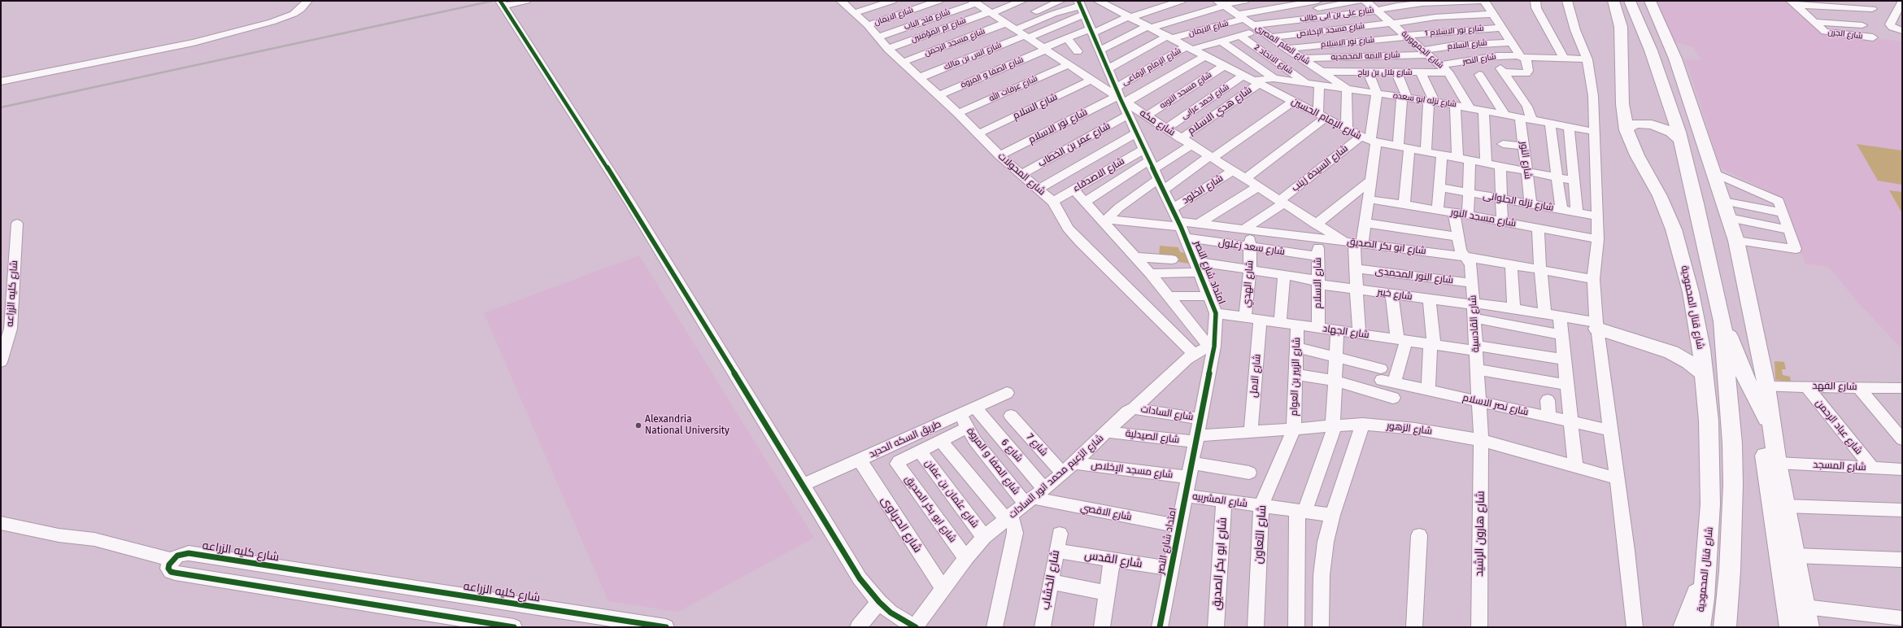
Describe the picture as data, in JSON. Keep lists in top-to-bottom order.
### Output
{
  "streets": {
    "main road": ["شارع قنال المحمودية"],
    "street": [
      "شارع على بن ابى طالب",
      "شارع الايمان",
      "شارع فتح الباب",
      "شارع ام المؤمنين",
      "شارع مسجد الإخلاص",
      "شارع نور الاسلام 1",
      "شارع الجرن",
      "شارع مسجد الرحمن",
      "شارع نور الاسلام",
      "شارع العلم المصري",
      "شارع السلام",
      "شارع الجمهورية",
      "شارع انس بن مالك",
      "شارع الامه المحمديه",
      "شارع الاتحاد 2",
      "شارع النصر",
      "شارع الإمام الرفاعى",
      "شارع الصفا و المروة",
      "شارع بلال بن رباح",
      "شارع عرفات الله",
      "شارع مسجد التوبه",
      "شارع نزله ابو سعده",
      "شارع احمد عرابى",
      "شارع هدي الاسلام",
      "شارع الإمام الحسين",
      "شارع مكه",
      "شارع عمر بن الخطاب",
      "شارع النور",
      "شارع السيدة زينب",
      "شارع المحولات",
      "شارع الاصدقاء",
      "شارع الخلود",
      "شارع نزله الحلوانى",
      "شارع مسجد النور",
      "شارع ابو بكر الصديق",
      "شارع سعد زغلول",
      "امتداد شارع النصر",
      "شارع النور المحمدى",
      "شارع الاسلام",
      "شارع الهدي",
      "شارع كليه الزراعه",
      "شارع خيبر",
      "شارع القادسية",
      "شارع الجهاد",
      "شارع الامل",
      "شارع الزبير بن العوام",
      "شارع الفهد",
      "شارع نصر الاسلام",
      "شارع السادات",
      "شارع عباد الرحمن",
      "شارع الزهور",
      "شارع الصيدلية",
      "طريق السكه الحديد",
      "شارع 7",
      "شارع 6",
      "شارع المسجد",
      "شارع الزعيم محمد انور السادات",
      "شارع عثمان بن عفان",
      "شارع المشربيه",
      "شارع الاقصي",
      "شارع الحرباوى",
      "شارع هارون الرشيد",
      "شارع التعاون",
      "شارع القدس",
      "شارع الخشاب"
    ]
  },
  "crossings": [
    ["شارع على بن ابى طالب", "شارع العلم المصري"],
    ["شارع على بن ابى طالب", "شارع الجمهورية"],
    ["شارع على بن ابى طالب", "شارع الاتحاد 2"],
    ["شارع على بن ابى طالب", "شارع الإمام الرفاعى"],
    ["شارع الايمان", "شارع العلم المصري"],
    ["شارع الايمان", "شارع الإمام الحسين"],
    ["شارع الايمان", "شارع المحولات"],
    ["شارع الايمان", "امتداد شارع النصر"],
    ["شارع فتح الباب", "شارع مكه"],
    ["شارع فتح الباب", "شارع المحولات"],
    ["شارع ام المؤمنين", "شارع مكه"],
    ["شارع ام المؤمنين", "شارع المحولات"],
    ["شارع مسجد الإخلاص", "شارع العلم المصري"],
    ["شارع مسجد الإخلاص", "شارع الجمهورية"],
    ["شارع مسجد الإخلاص", "امتداد شارع النصر"],
    ["شارع مسجد الإخلاص", "شارع الزعيم محمد انور السادات"],
    ["شارع نور الاسلام 1", "شارع نور الاسلام"],
    ["شارع نور الاسلام 1", "شارع الجمهورية"],
    ["شارع مسجد الرحمن", "شارع مكه"],
    ["شارع مسجد الرحمن", "شارع المحولات"],
    ["شارع نور الاسلام", "شارع العلم المصري"],
    ["شارع نور الاسلام", "شارع الجمهورية"],
    ["شارع نور الاسلام", "شارع الإمام الرفاعى"],
    ["شارع نور الاسلام", "شارع مكه"],
    ["شارع نور الاسلام", "شارع عمر بن الخطاب"],
    ["شارع نور الاسلام", "شارع المحولات"],
    ["شارع نور الاسلام", "امتداد شارع النصر"],
    ["شارع العلم المصري", "شارع الامه المحمديه"],
    ["شارع العلم المصري", "شارع بلال بن رباح"],
    ["شارع العلم المصري", "شارع نزله ابو سعده"],
    ["شارع السلام", "شارع الجمهورية"],
    ["شارع السلام", "شارع الامه المحمديه"],
    ["شارع السلام", "شارع مكه"],
    ["شارع السلام", "شارع المحولات"],
    ["شارع الجمهورية", "شارع الامه المحمديه"],
    ["شارع الجمهورية", "شارع النصر"],
    ["شارع الجمهورية", "شارع بلال بن رباح"],
    ["شارع الجمهورية", "شارع نزله ابو سعده"],
    ["شارع انس بن مالك", "شارع مكه"],
    ["شارع انس بن مالك", "شارع المحولات"],
    ["شارع الاتحاد 2", "شارع نزله ابو سعده"],
    ["شارع الإمام الرفاعى", "شارع الإمام الحسين"],
    ["شارع الإمام الرفاعى", "شارع مكه"],
    ["شارع الإمام الرفاعى", "شارع عمر بن الخطاب"],
    ["شارع الإمام الرفاعى", "امتداد شارع النصر"],
    ["شارع الصفا و المروة", "شارع الإمام الحسين"],
    ["شارع الصفا و المروة", "شارع مكه"],
    ["شارع الصفا و المروة", "شارع المحولات"],
    ["شارع الصفا و المروة", "امتداد شارع النصر"],
    ["شارع الصفا و المروة", "شارع 6"],
    ["شارع الصفا و المروة", "شارع الزعيم محمد انور السادات"],
    ["شارع الصفا و المروة", "شارع الاقصي"],
    ["شارع عرفات الله", "شارع مكه"],
    ["شارع عرفات الله", "شارع المحولات"],
    ["شارع مسجد التوبه", "شارع الإمام الحسين"],
    ["شارع مسجد التوبه", "شارع مكه"],
    ["شارع نزله ابو سعده", "شارع هدي الاسلام"],
    ["شارع نزله ابو سعده", "شارع الإمام الحسين"],
    ["شارع نزله ابو سعده", "شارع النور"],
    ["شارع احمد عرابى", "شارع الإمام الحسين"],
    ["شارع احمد عرابى", "شارع مكه"],
    ["شارع هدي الاسلام", "شارع الإمام الحسين"],
    ["شارع هدي الاسلام", "شارع مكه"],
    ["شارع الإمام الحسين", "شارع عمر بن الخطاب"],
    ["شارع الإمام الحسين", "شارع النور"],
    ["شارع الإمام الحسين", "شارع السيدة زينب"],
    ["شارع مكه", "شارع عمر بن الخطاب"],
    ["شارع مكه", "شارع السيدة زينب"],
    ["شارع مكه", "شارع الخلود"],
    ["شارع مكه", "شارع ابو بكر الصديق"],
    ["شارع مكه", "امتداد شارع النصر"],
    ["شارع عمر بن الخطاب", "شارع المحولات"],
    ["شارع عمر بن الخطاب", "امتداد شارع النصر"],
    ["شارع النور", "شارع نزله الحلوانى"],
    ["شارع المحولات", "شارع الاصدقاء"],
    ["شارع المحولات", "شارع الزعيم محمد انور السادات"],
    ["شارع الاصدقاء", "امتداد شارع النصر"],
    ["شارع الخلود", "امتداد شارع النصر"],
    ["شارع مسجد النور", "شارع القادسية"],
    ["شارع ابو بكر الصديق", "شارع سعد زغلول"],
    ["شارع ابو بكر الصديق", "امتداد شارع النصر"],
    ["شارع ابو بكر الصديق", "شارع الاسلام"],
    ["شارع ابو بكر الصديق", "شارع الهدي"],
    ["شارع ابو بكر الصديق", "شارع القادسية"],
    ["شارع ابو بكر الصديق", "شارع الزعيم محمد انور السادات"],
    ["شارع ابو بكر الصديق", "شارع عثمان بن عفان"],
    ["شارع ابو بكر الصديق", "شارع المشربيه"],
    ["شارع سعد زغلول", "امتداد شارع النصر"],
    ["شارع سعد زغلول", "شارع الاسلام"],
    ["شارع سعد زغلول", "شارع الهدي"],
    ["امتداد شارع النصر", "شارع خيبر"],
    ["امتداد شارع النصر", "شارع الجهاد"],
    ["امتداد شارع النصر", "شارع السادات"],
    ["امتداد شارع النصر", "شارع الزهور"],
    ["امتداد شارع النصر", "شارع الصيدلية"],
    ["امتداد شارع النصر", "شارع الزعيم محمد انور السادات"],
    ["امتداد شارع النصر", "شارع المشربيه"],
    ["امتداد شارع النصر", "شارع الاقصي"],
    ["امتداد شارع النصر", "شارع القدس"],
    ["شارع النور المحمدى", "شارع القادسية"],
    ["شارع الاسلام", "شارع خيبر"],
    ["شارع الاسلام", "شارع الجهاد"],
    ["شارع الهدي", "شارع خيبر"],
    ["شارع الهدي", "شارع الجهاد"],
    ["شارع خيبر", "شارع القادسية"],
    ["شارع القادسية", "شارع الجهاد"],
    ["شارع القادسية", "شارع نصر الاسلام"],
    ["شارع القادسية", "شارع الزهور"],
    ["شارع القادسية", "شارع هارون الرشيد"],
    ["شارع الجهاد", "شارع الامل"],
    ["شارع الجهاد", "شارع الزبير بن العوام"],
    ["شارع الامل", "شارع الزهور"],
    ["شارع الزبير بن العوام", "شارع نصر الاسلام"],
    ["شارع الزبير بن العوام", "شارع الزهور"],
    ["شارع الزبير بن العوام", "شارع التعاون"],
    ["شارع الفهد", "شارع عباد الرحمن"],
    ["شارع السادات", "شارع الزعيم محمد انور السادات"],
    ["شارع عباد الرحمن", "شارع المسجد"],
    ["شارع الزهور", "شارع الصيدلية"],
    ["شارع الزهور", "شارع هارون الرشيد"],
    ["شارع الزهور", "شارع التعاون"],
    ["شارع الصيدلية", "شارع الزعيم محمد انور السادات"],
    ["طريق السكه الحديد", "شارع الحرباوى"],
    ["شارع 7", "شارع الزعيم محمد انور السادات"],
    ["شارع 6", "شارع الزعيم محمد انور السادات"],
    ["شارع 6", "شارع الاقصي"],
    ["شارع الزعيم محمد انور السادات", "شارع عثمان بن عفان"],
    ["شارع الزعيم محمد انور السادات", "شارع الاقصي"],
    ["شارع الزعيم محمد انور السادات", "شارع الحرباوى"],
    ["شارع المشربيه", "شارع التعاون"],
    ["شارع القدس", "شارع الخشاب"]
  ],
  "places": ["Alexandria National University"]
}
